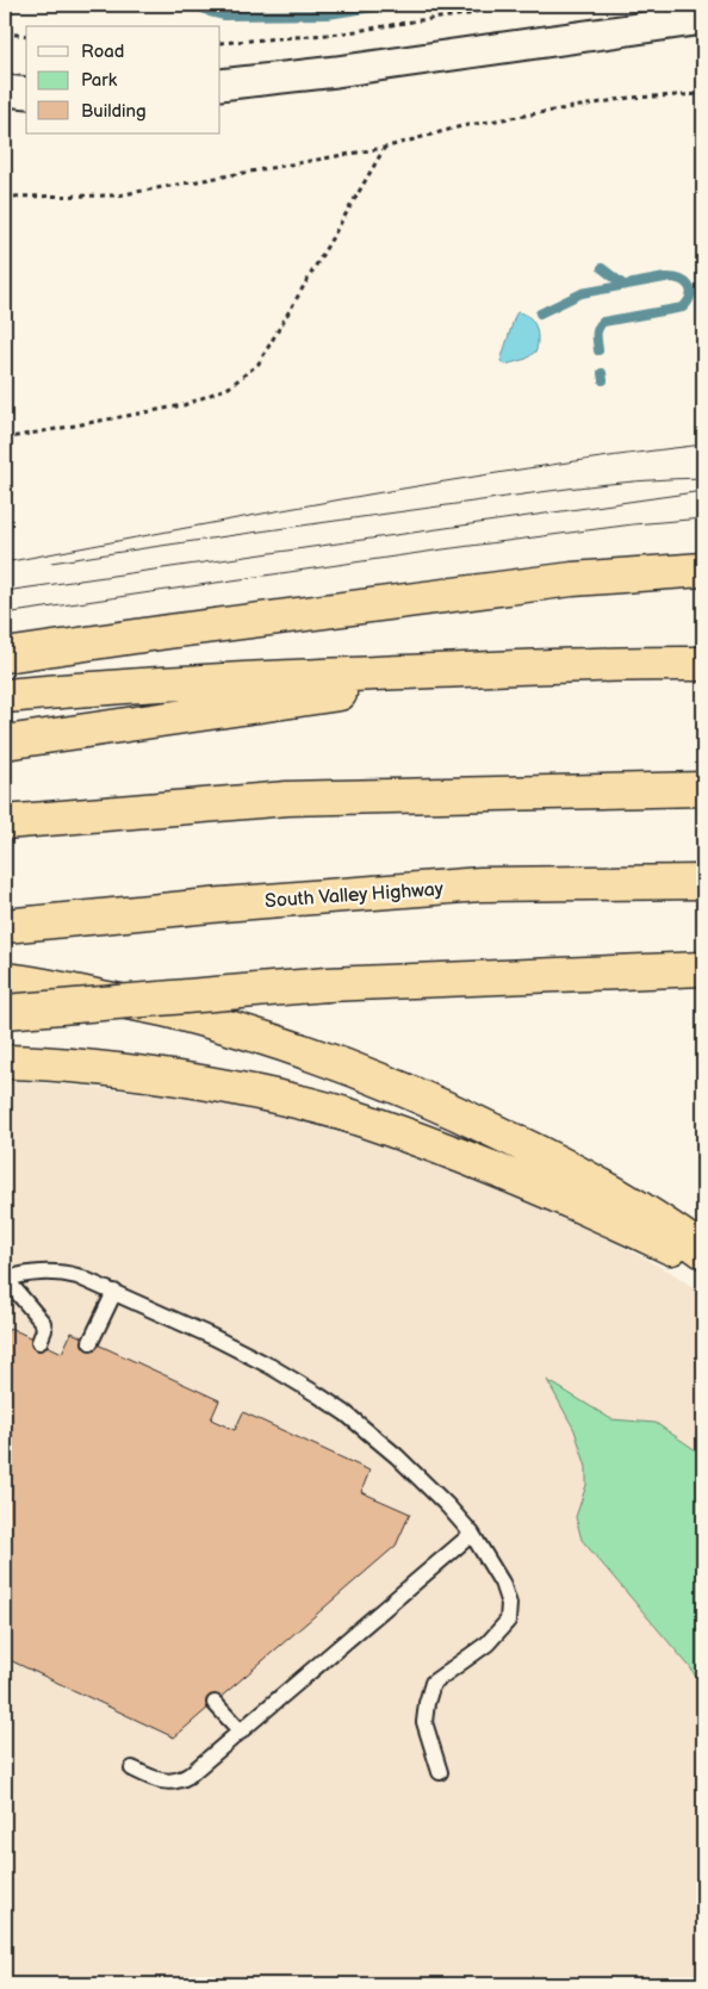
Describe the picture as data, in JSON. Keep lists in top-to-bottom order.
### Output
{
  "streets": {
    "highway": ["South Valley Highway"]
  },
  "legend": ["Road", "Park", "Building"]
}
